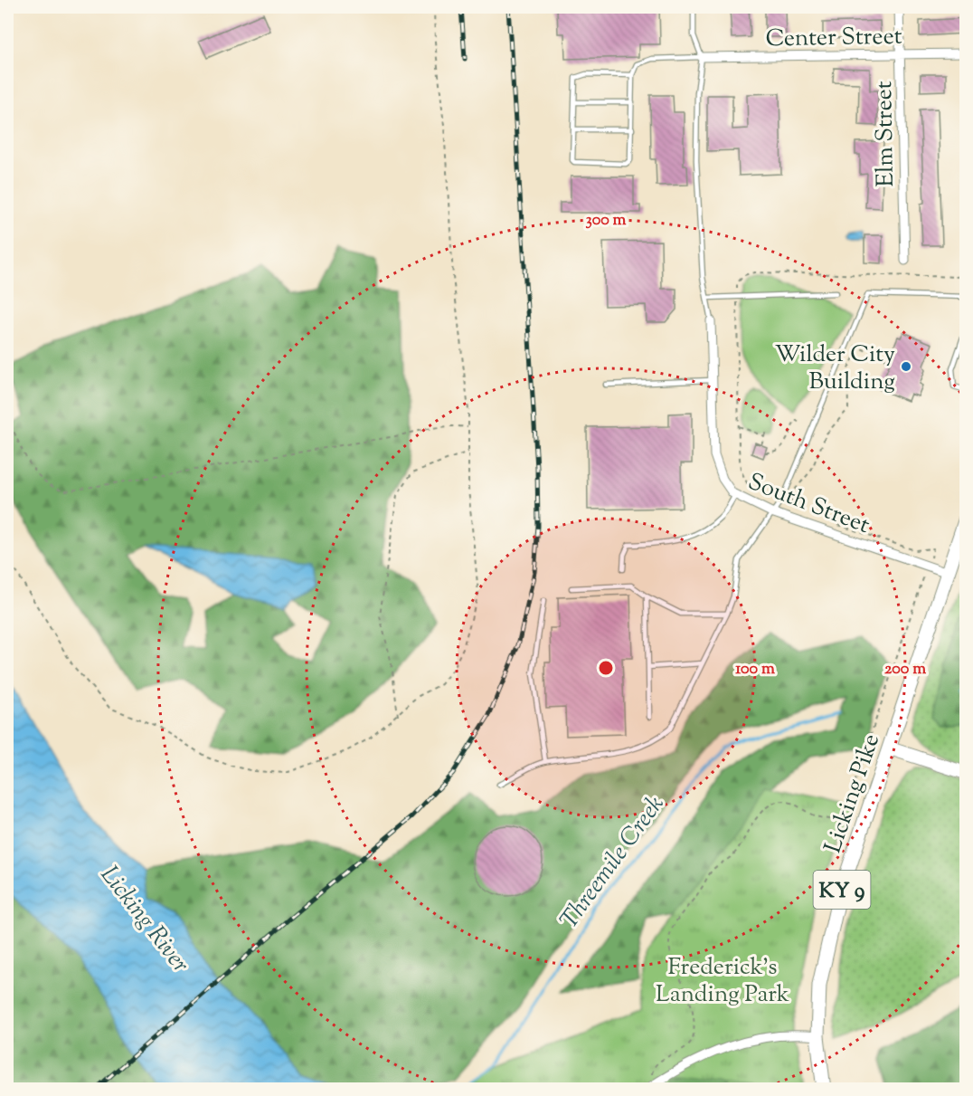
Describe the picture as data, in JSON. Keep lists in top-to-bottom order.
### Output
{
  "streets": {
    "main road": ["Licking Pike", "KY 9"],
    "street": ["Center Street", "Elm Street", "South Street"]
  },
  "crossings": [
    ["Center Street", "Elm Street"],
    ["South Street", "Licking Pike"]
  ],
  "water": ["Threemile Creek", "Licking River"],
  "parks": ["Frederick's Landing Park"],
  "places": ["Wilder City Building"],
  "rings": ["300 m", "100 m", "200 m"]
}
